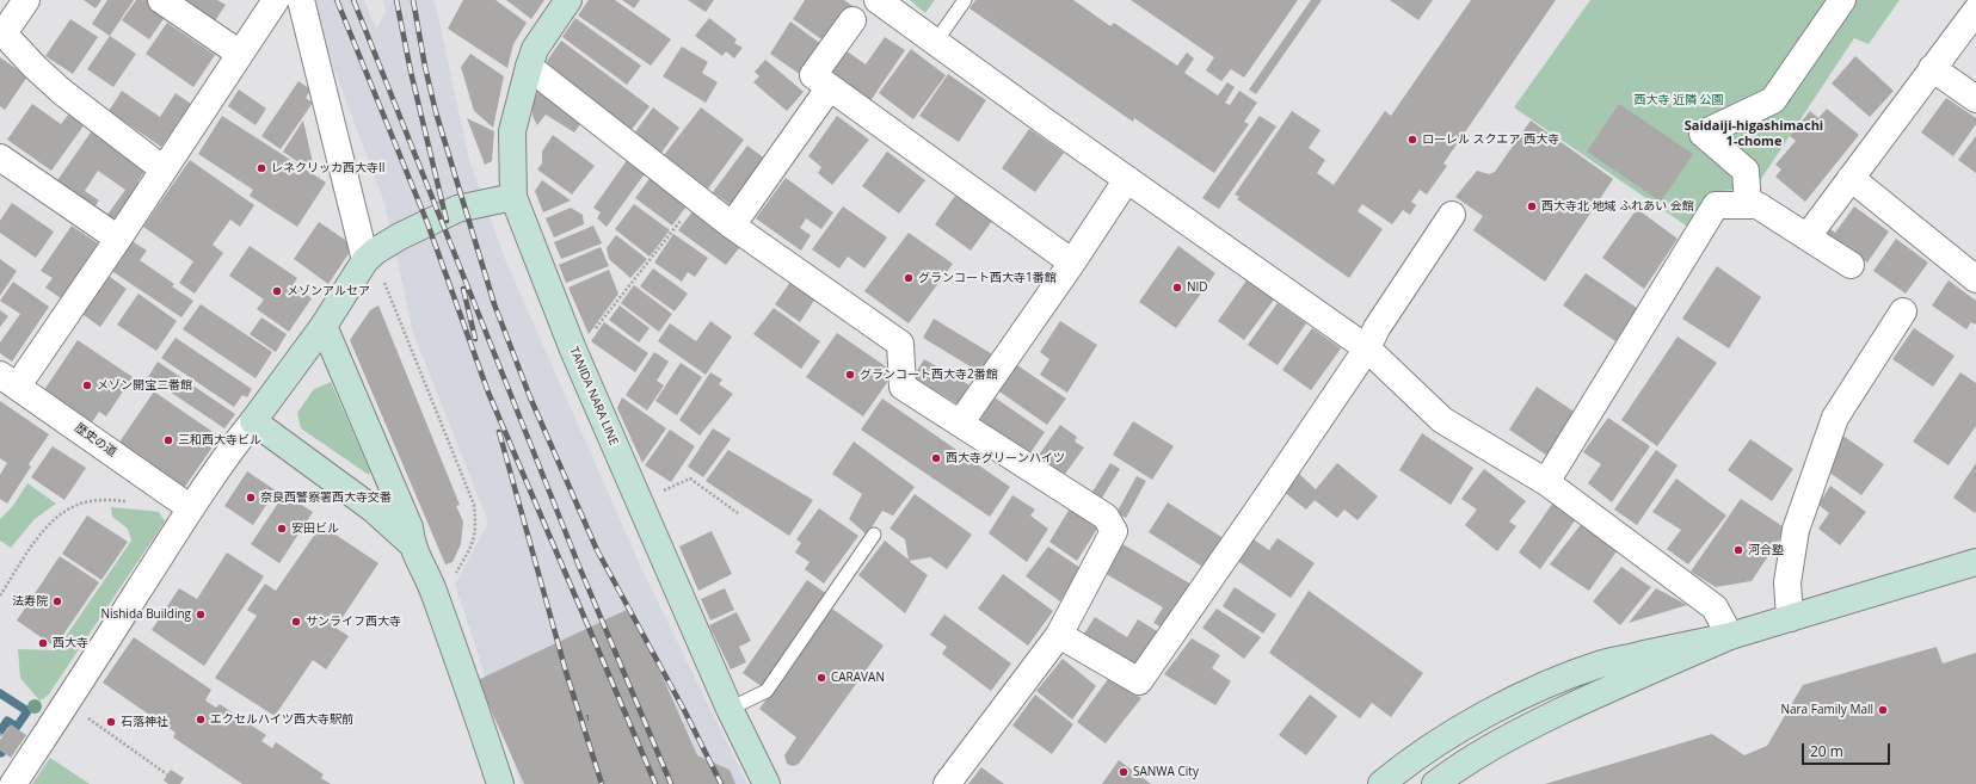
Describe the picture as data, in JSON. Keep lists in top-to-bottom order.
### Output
{
  "streets": {
    "street": ["TANIDA NARA LINE", "歴史の道"]
  },
  "districts": ["Saidaiji-higashimachi 1-chome"],
  "parks": ["西大寺 近隣 公園"],
  "places": [
    "ローレル スクエア 西大寺",
    "レネクリッカ西大寺II",
    "西大寺北 地域 ふれあい 会館",
    "グランコート西大寺1番館",
    "NID",
    "メゾンアルセア",
    "グランコート西大寺2番館",
    "メゾン開宝二番館",
    "三和西大寺ビル",
    "西大寺グリーンハイツ",
    "奈良西警察署西大寺交番",
    "安田ビル",
    "河合塾",
    "法寿院",
    "Nishida Building",
    "サンライフ西大寺",
    "西大寺",
    "CARAVAN",
    "Nara Family Mall",
    "エクセルハイツ西大寺駅前",
    "石落神社",
    "SANWA City"
  ],
  "house_numbers": ["1"],
  "scale_bar": "20 m"
}
